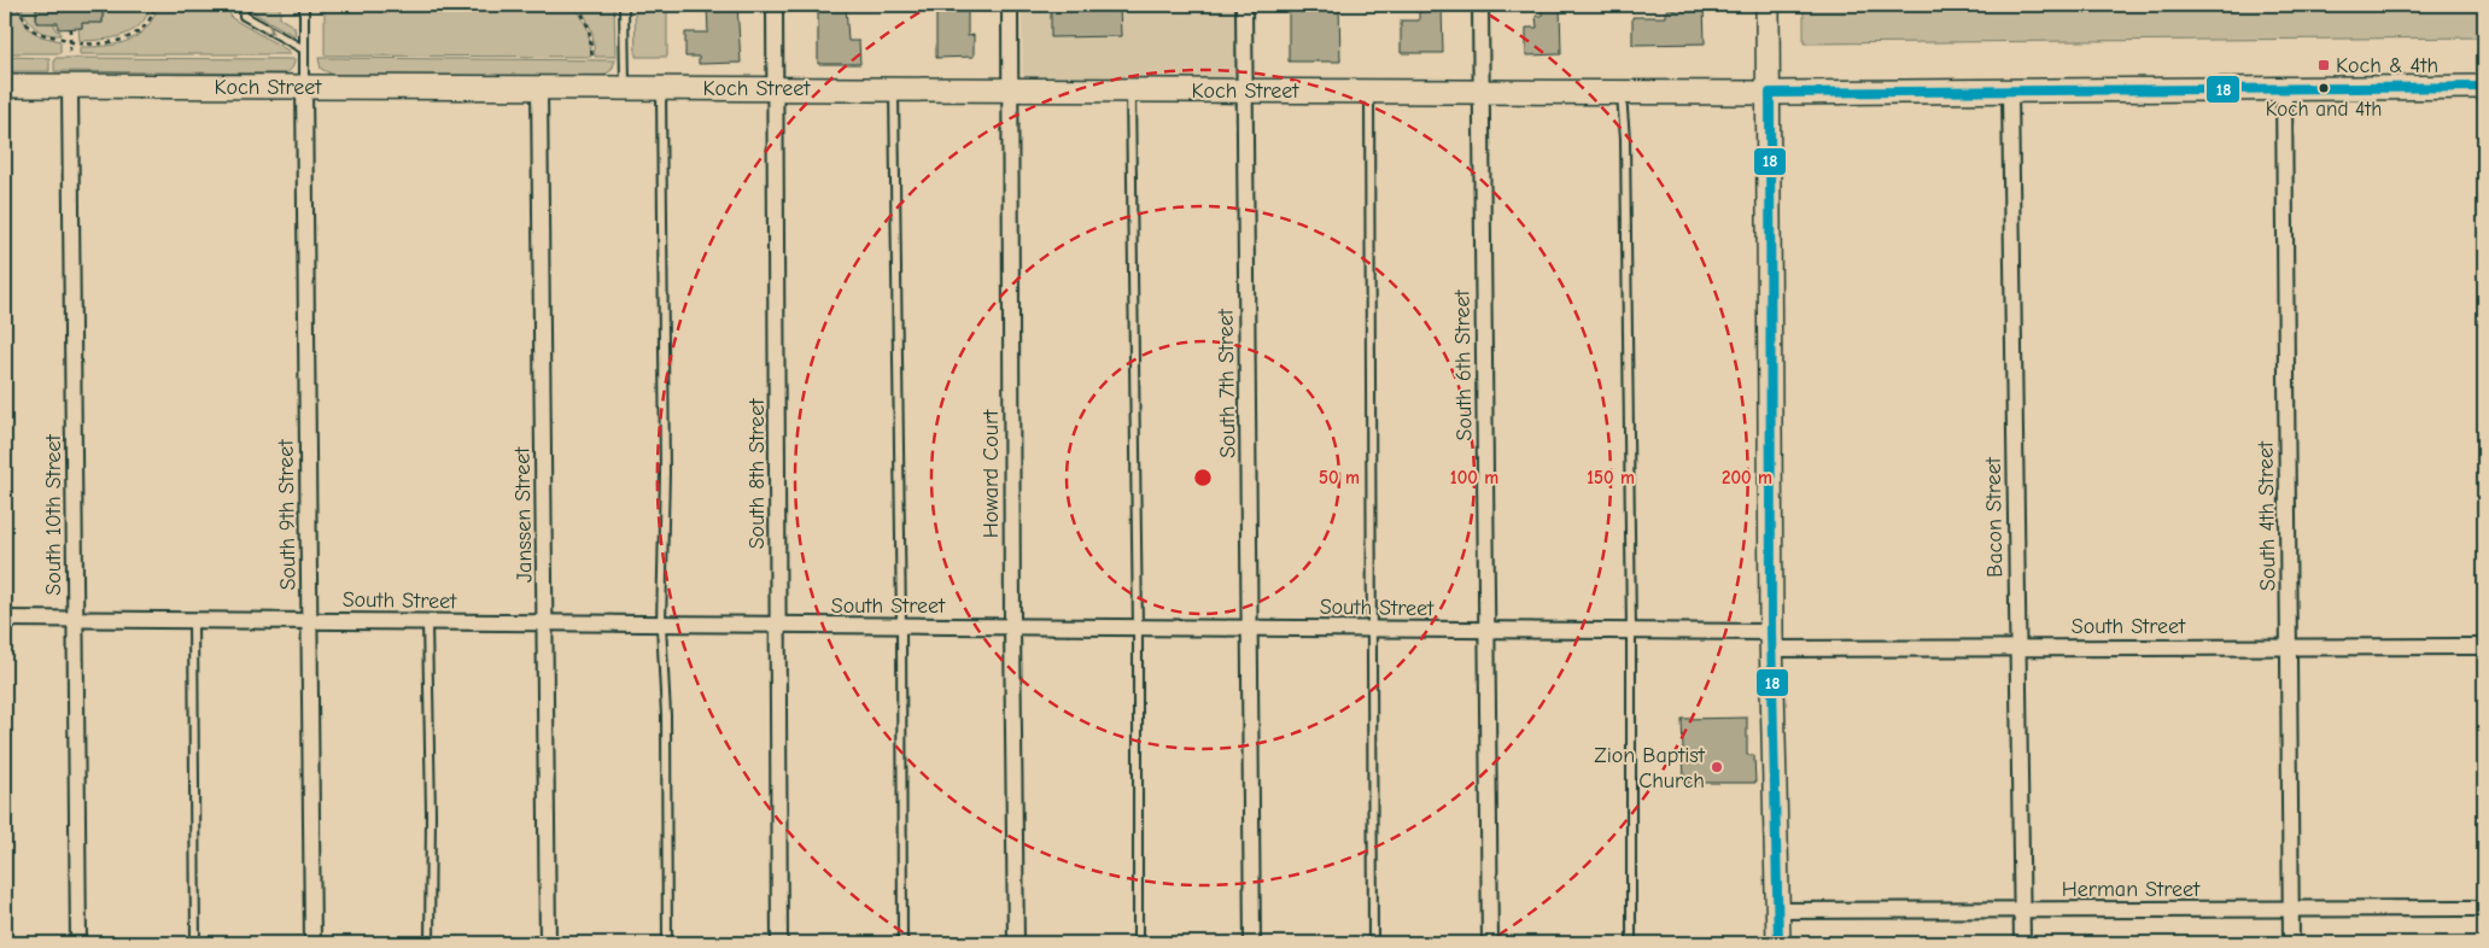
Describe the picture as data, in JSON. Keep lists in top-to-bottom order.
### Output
{
  "streets": {
    "street": [
      "Koch Street",
      "South 6th Street",
      "South 7th Street",
      "South 8th Street",
      "Howard Court",
      "South 10th Street",
      "South 9th Street",
      "Janssen Street",
      "South 4th Street",
      "Bacon Street",
      "South Street",
      "Herman Street"
    ]
  },
  "crossings": [
    ["Koch Street", "South 6th Street"],
    ["Koch Street", "South 7th Street"],
    ["Koch Street", "South 8th Street"],
    ["Koch Street", "Howard Court"],
    ["Koch Street", "South 10th Street"],
    ["Koch Street", "South 9th Street"],
    ["Koch Street", "Janssen Street"],
    ["Koch Street", "South 4th Street"],
    ["Koch Street", "Bacon Street"],
    ["South 6th Street", "South Street"],
    ["South 7th Street", "South Street"],
    ["South 8th Street", "South Street"],
    ["Howard Court", "South Street"],
    ["South 10th Street", "South Street"],
    ["South 9th Street", "South Street"],
    ["Janssen Street", "South Street"],
    ["South 4th Street", "South Street"],
    ["South 4th Street", "Herman Street"],
    ["Bacon Street", "South Street"],
    ["Bacon Street", "Herman Street"]
  ],
  "places": {
    "transit": ["Koch & 4th"],
    "other": ["Koch and 4th", "Zion Baptist Church"]
  },
  "lines": ["transit line 18"],
  "rings": [
    "50 m",
    "100 m",
    "150 m",
    "200 m"
  ]
}
